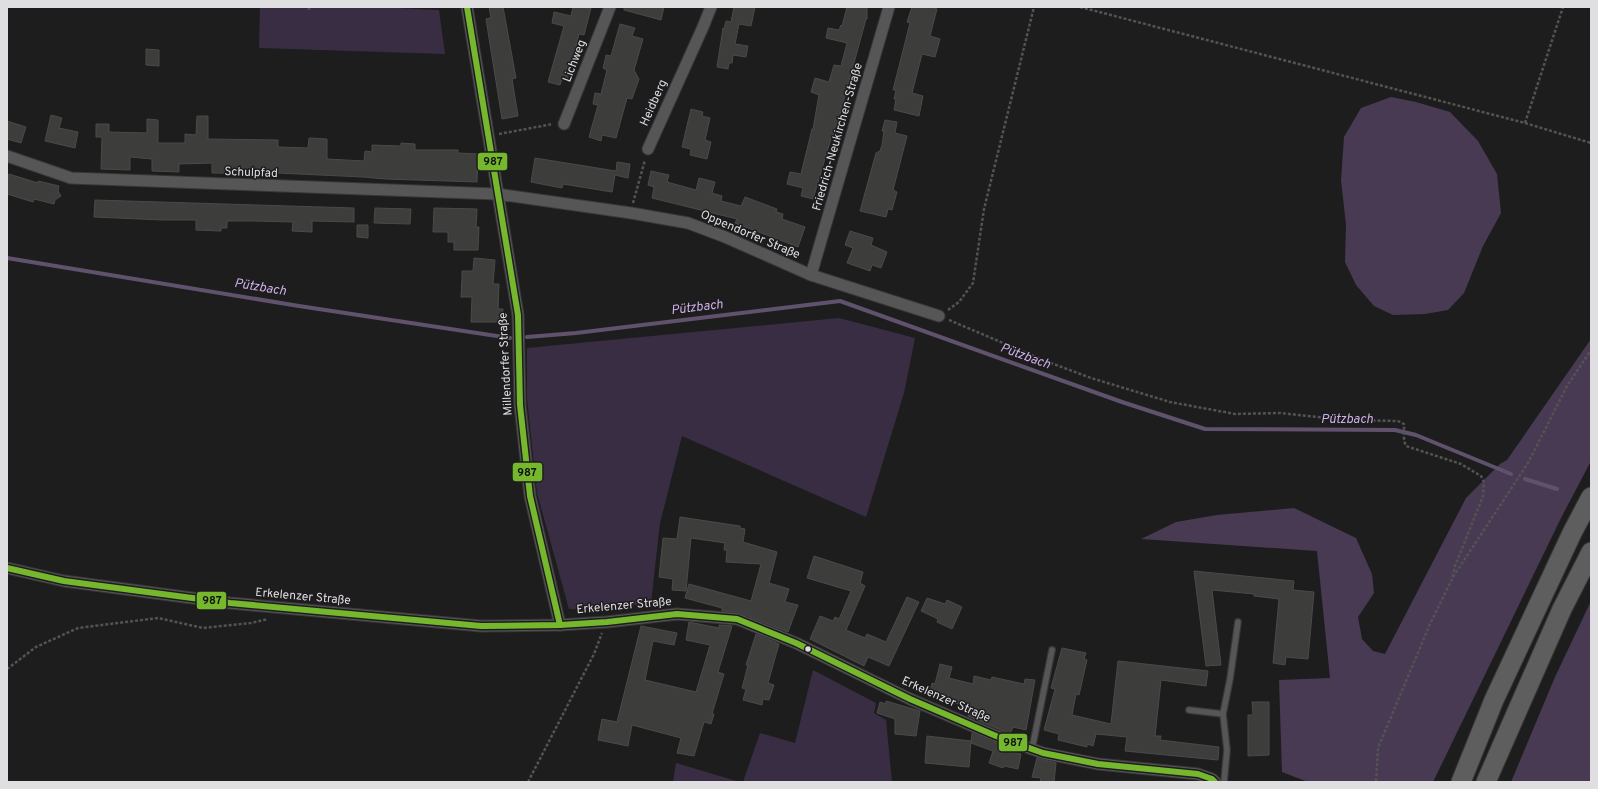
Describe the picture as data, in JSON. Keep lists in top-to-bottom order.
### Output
{
  "streets": {
    "street": [
      "Lichweg",
      "Heidberg",
      "Friedrich-Neukirchen-Straße",
      "Schulpfad",
      "Oppendorfer Straße",
      "Millendorfer Straße",
      "Erkelenzer Straße"
    ]
  },
  "crossings": [
    ["Friedrich-Neukirchen-Straße", "Oppendorfer Straße"],
    ["Schulpfad", "Oppendorfer Straße"],
    ["Schulpfad", "Millendorfer Straße"],
    ["Oppendorfer Straße", "Millendorfer Straße"],
    ["Millendorfer Straße", "Erkelenzer Straße"]
  ],
  "water": ["Pützbach"],
  "lines": ["transit line 987"]
}
